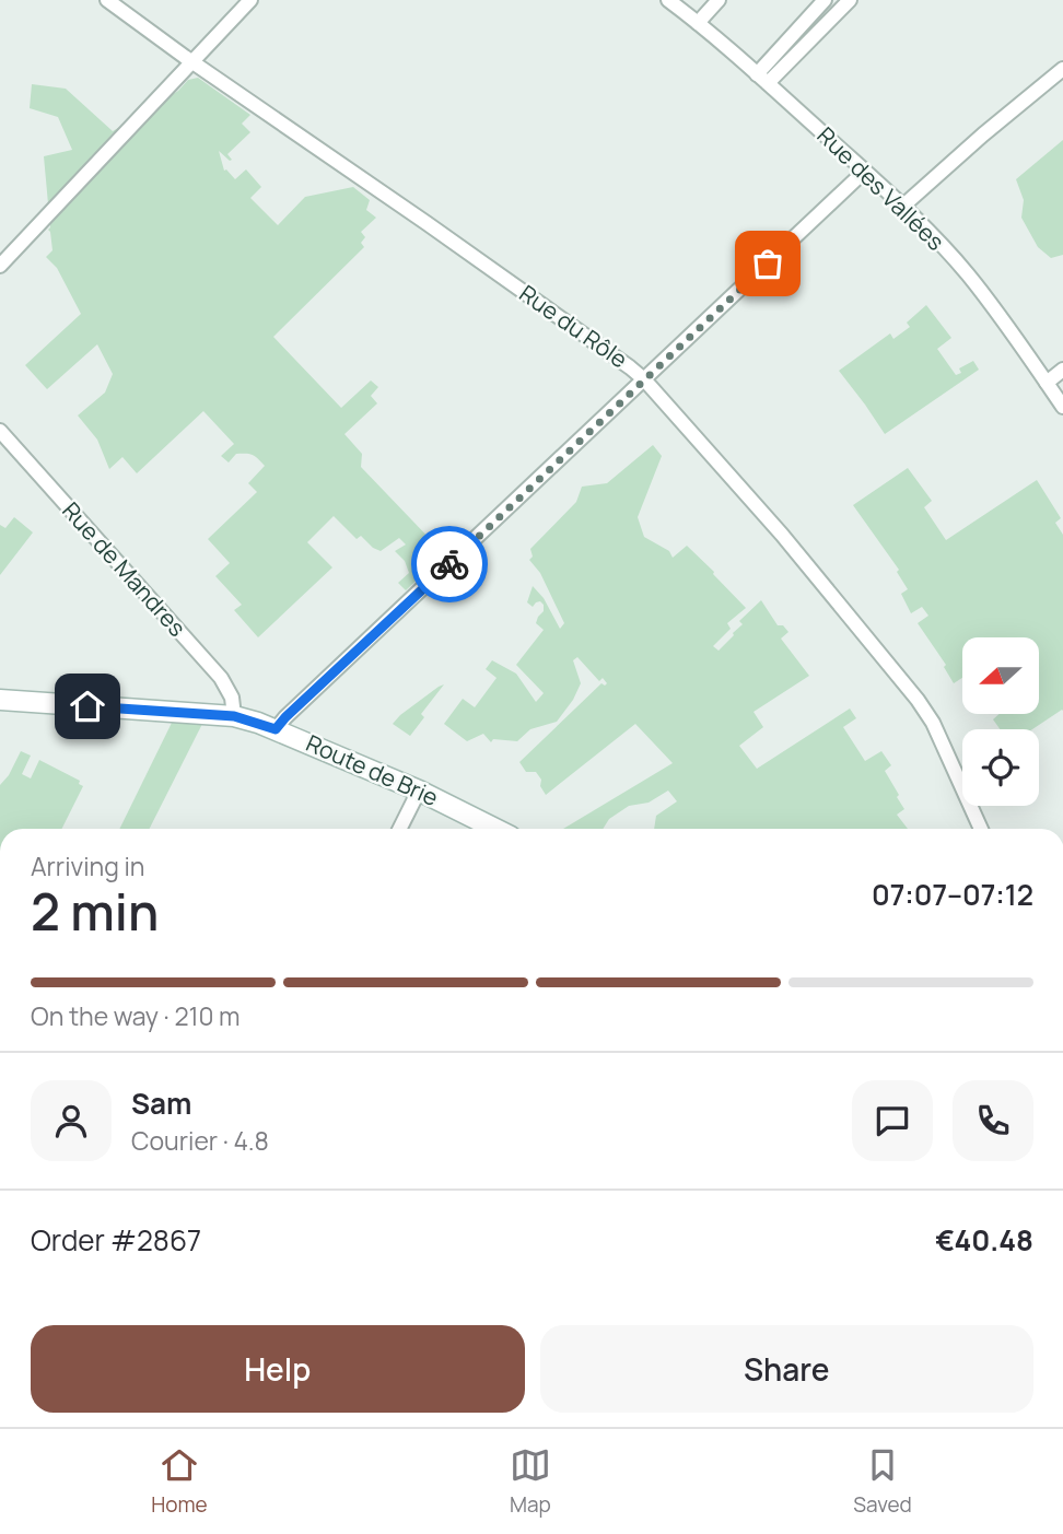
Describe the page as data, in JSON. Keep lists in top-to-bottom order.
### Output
{
  "streets": {
    "street": [
      "Rue des Vallées",
      "Rue du Rôle",
      "Rue de Mandres",
      "Route de Brie"
    ]
  },
  "crossings": [
    ["Rue de Mandres", "Route de Brie"]
  ],
  "north": "left",
  "page": {
    "heading": ["2 min", "Arriving in", "07:07–07:12"],
    "panel": [
      "Sam",
      "Courier · 4.8",
      "Order #2867",
      "€40.48"
    ],
    "bar": "On the way · 210 m",
    "buttons": ["Help", "Share"],
    "tabs": ["Home", "Map", "Saved"]
  }
}
